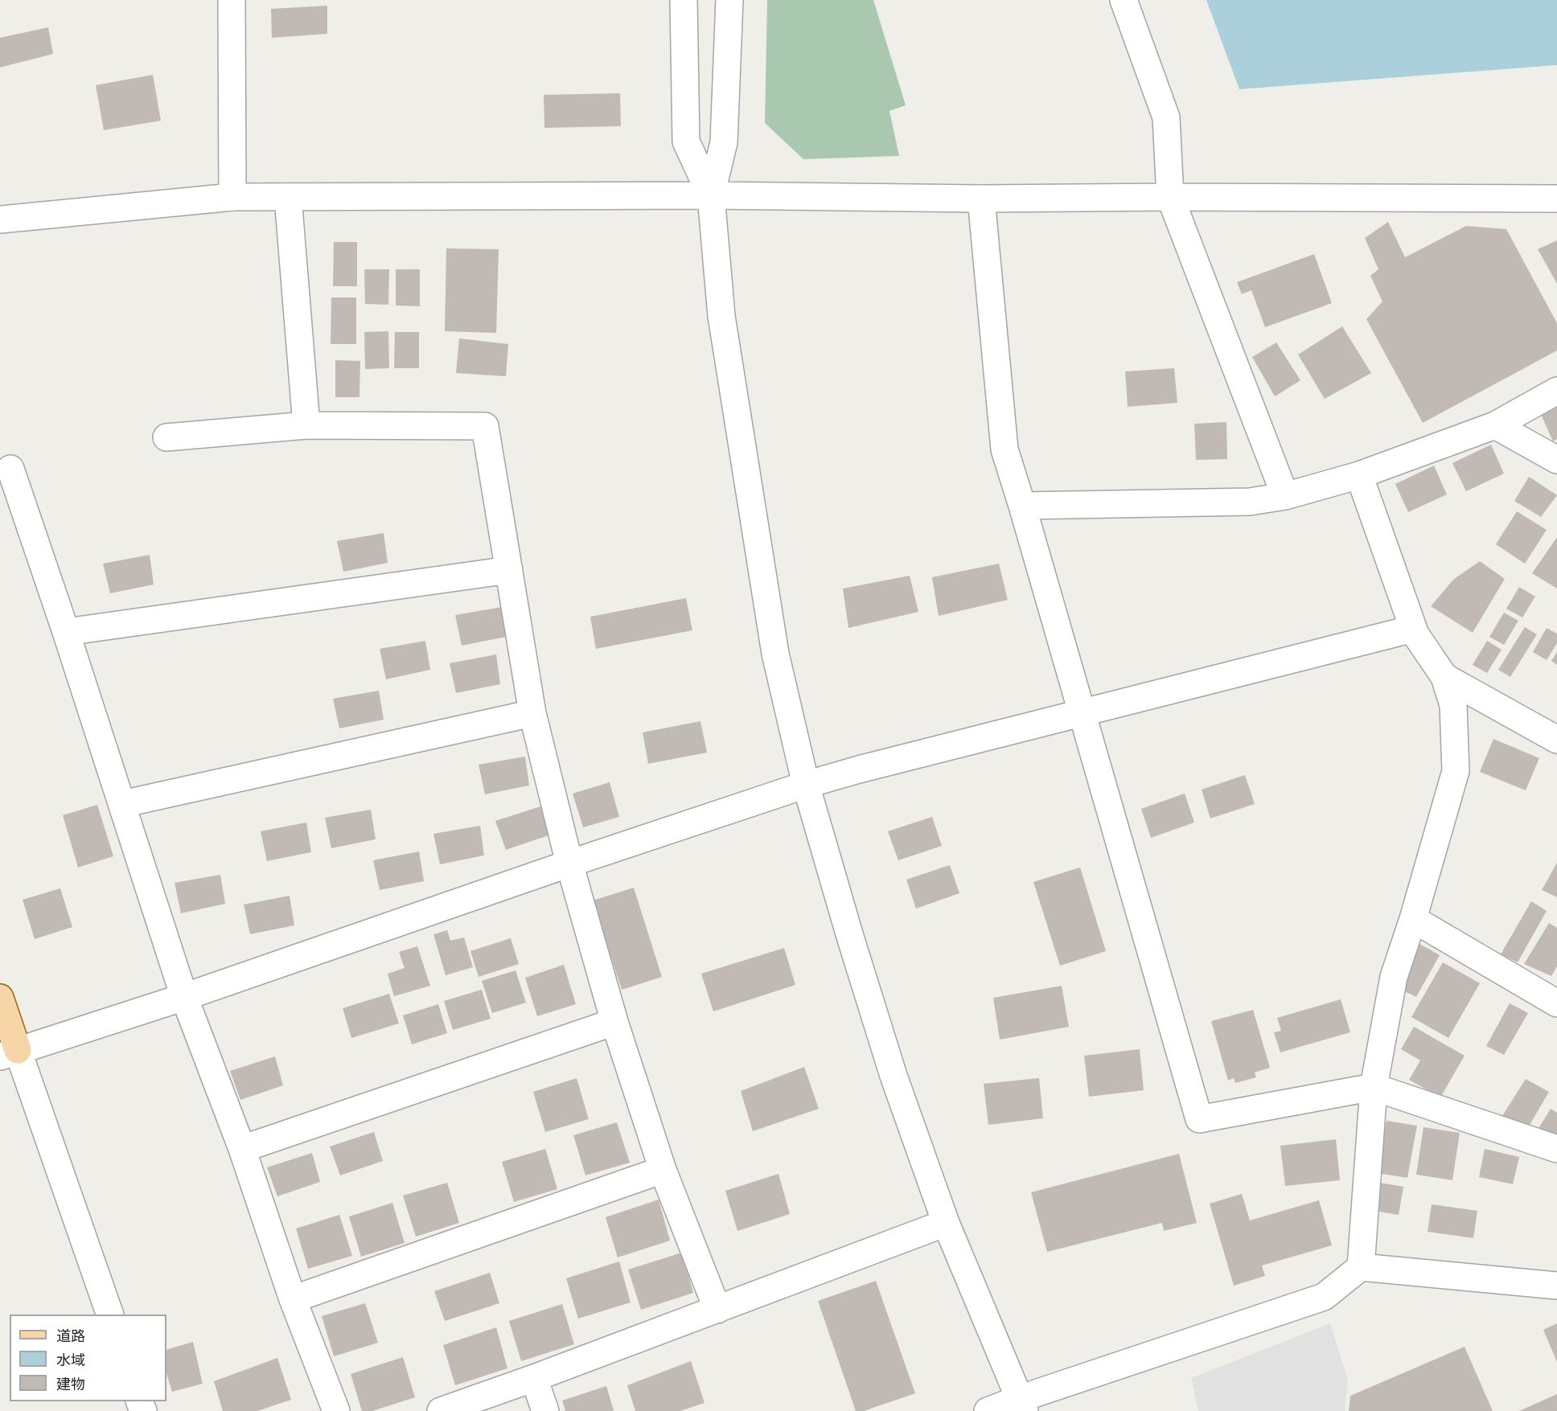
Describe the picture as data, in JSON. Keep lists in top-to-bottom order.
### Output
{
  "legend": ["道路", "水域", "建物"]
}
